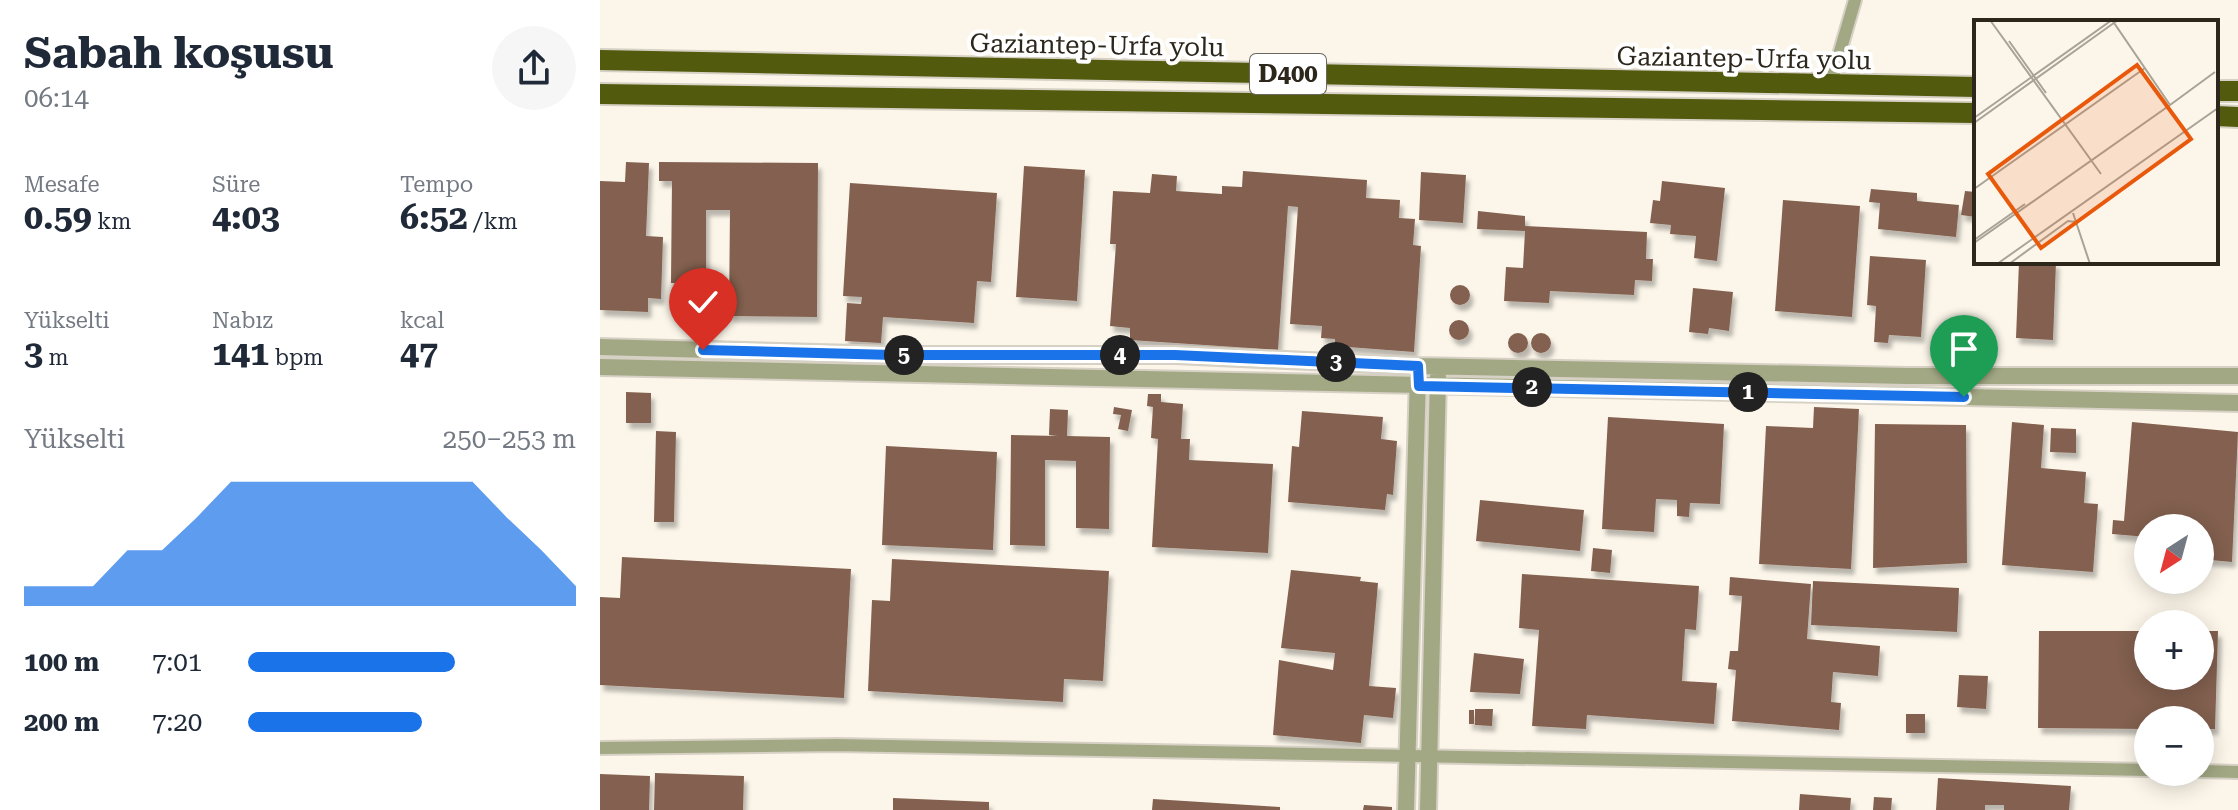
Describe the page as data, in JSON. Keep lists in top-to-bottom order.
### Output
{
  "streets": {
    "highway": ["Gaziantep-Urfa yolu", "D400"]
  },
  "north": "bottom left",
  "page": {
    "heading": ["Sabah koşusu", "06:14"],
    "stats": [
      ["Mesafe", "0.59 km"],
      ["Süre", "4:03"],
      ["Tempo", "6:52 /km"],
      ["Yükselti", "3 m"],
      ["Nabız", "141 bpm"],
      ["kcal", "47"]
    ],
    "pins": [
      "4",
      "5",
      "3",
      "2",
      "1"
    ],
    "chart": ["Yükselti", "250–253 m"],
    "map_buttons": ["+", "−"],
    "list": [
      {
        "name": "100 m",
        "note": "7:01"
      },
      {
        "name": "200 m",
        "note": "7:20"
      }
    ]
  }
}
